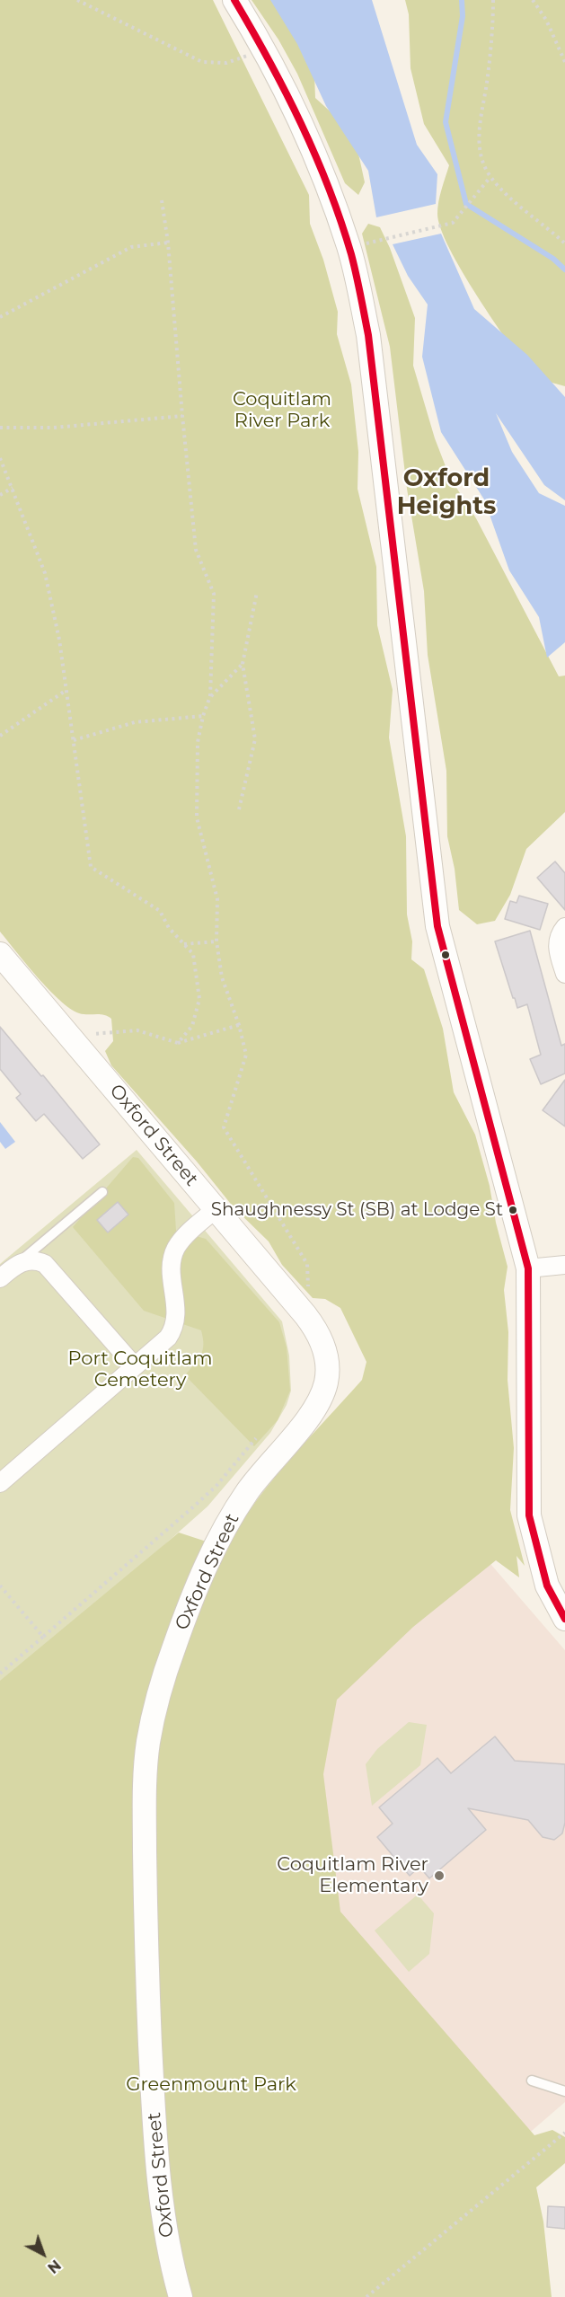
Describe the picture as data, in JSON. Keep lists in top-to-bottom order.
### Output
{
  "streets": {
    "street": ["Oxford Street"]
  },
  "districts": ["Oxford Heights"],
  "parks": ["Coquitlam River Park", "Port Coquitlam Cemetery", "Greenmount Park"],
  "places": ["Shaughnessy St (SB) at Lodge St", "Coquitlam River Elementary"],
  "north": "bottom right"
}
